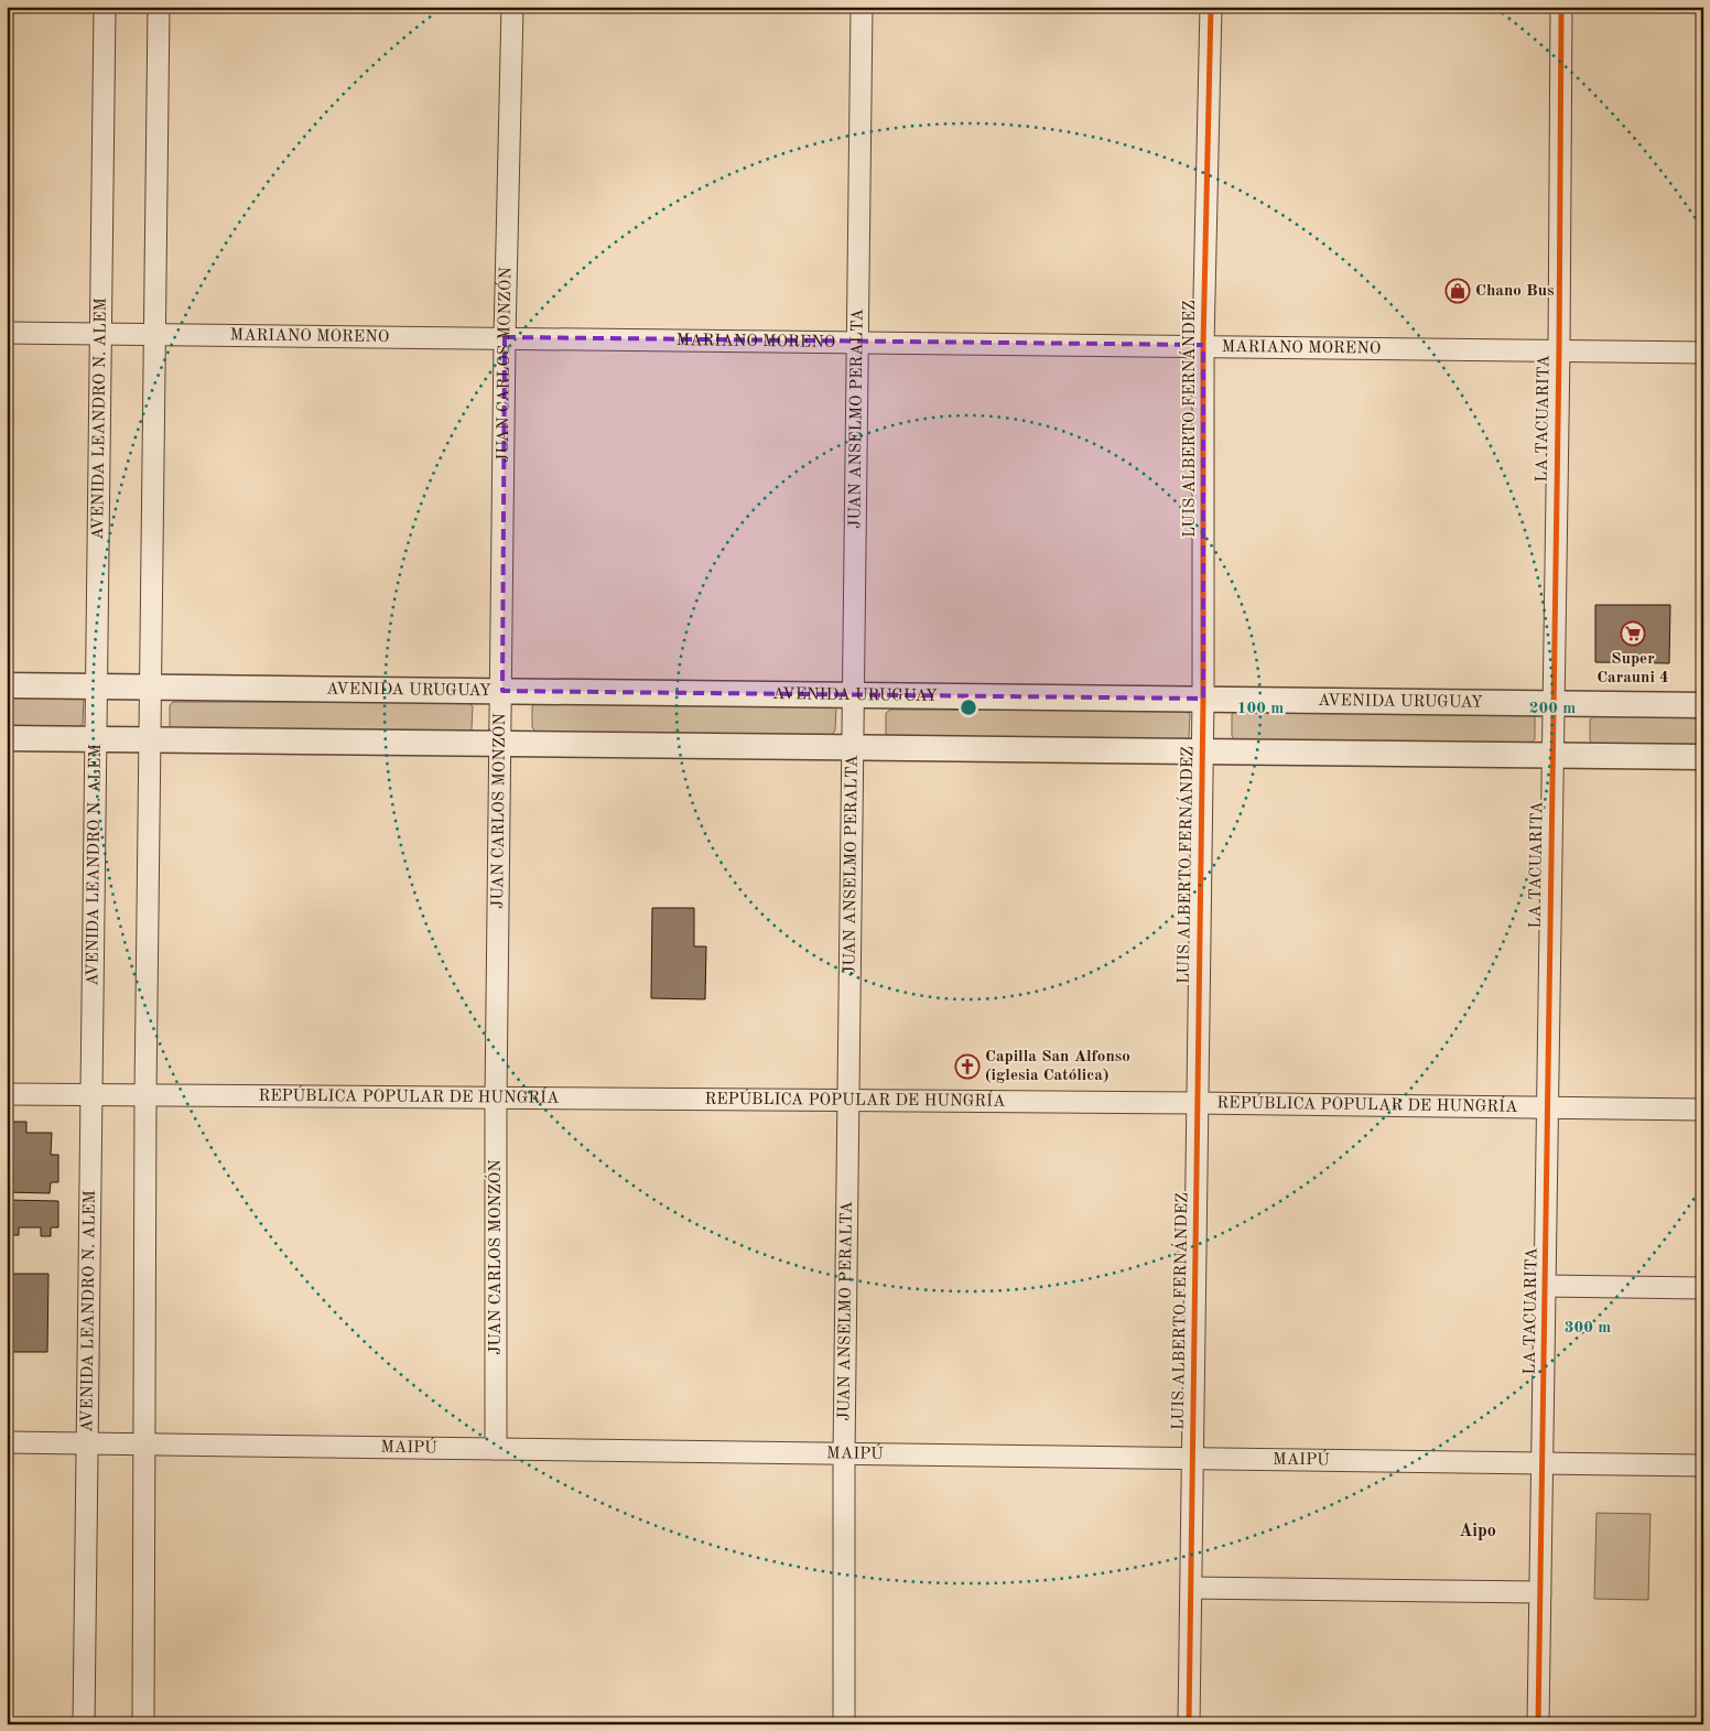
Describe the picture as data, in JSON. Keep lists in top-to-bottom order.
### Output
{
  "streets": {
    "street": [
      "MARIANO MORENO",
      "JUAN CARLOS MONZÓN",
      "LUIS ALBERTO FERNÁNDEZ",
      "LA TACUARITA",
      "AVENIDA LEANDRO N. ALEM",
      "JUAN ANSELMO PERALTA",
      "AVENIDA URUGUAY",
      "REPÚBLICA POPULAR DE HUNGRÍA",
      "MAIPÚ"
    ]
  },
  "crossings": [
    ["MARIANO MORENO", "JUAN CARLOS MONZÓN"],
    ["MARIANO MORENO", "LUIS ALBERTO FERNÁNDEZ"],
    ["MARIANO MORENO", "LA TACUARITA"],
    ["MARIANO MORENO", "AVENIDA LEANDRO N. ALEM"],
    ["MARIANO MORENO", "JUAN ANSELMO PERALTA"],
    ["JUAN CARLOS MONZÓN", "AVENIDA URUGUAY"],
    ["JUAN CARLOS MONZÓN", "REPÚBLICA POPULAR DE HUNGRÍA"],
    ["JUAN CARLOS MONZÓN", "MAIPÚ"],
    ["LUIS ALBERTO FERNÁNDEZ", "AVENIDA URUGUAY"],
    ["LUIS ALBERTO FERNÁNDEZ", "REPÚBLICA POPULAR DE HUNGRÍA"],
    ["LUIS ALBERTO FERNÁNDEZ", "MAIPÚ"],
    ["LA TACUARITA", "AVENIDA URUGUAY"],
    ["LA TACUARITA", "REPÚBLICA POPULAR DE HUNGRÍA"],
    ["LA TACUARITA", "MAIPÚ"],
    ["AVENIDA LEANDRO N. ALEM", "AVENIDA URUGUAY"],
    ["AVENIDA LEANDRO N. ALEM", "REPÚBLICA POPULAR DE HUNGRÍA"],
    ["AVENIDA LEANDRO N. ALEM", "MAIPÚ"],
    ["JUAN ANSELMO PERALTA", "AVENIDA URUGUAY"],
    ["JUAN ANSELMO PERALTA", "REPÚBLICA POPULAR DE HUNGRÍA"],
    ["JUAN ANSELMO PERALTA", "MAIPÚ"]
  ],
  "districts": ["Aipo"],
  "places": {
    "shop": ["Chano Bus"],
    "supermarket": ["Super Carauni 4"],
    "church": ["Capilla San Alfonso (iglesia Católica)"]
  },
  "rings": ["100 m", "200 m", "300 m"]
}
